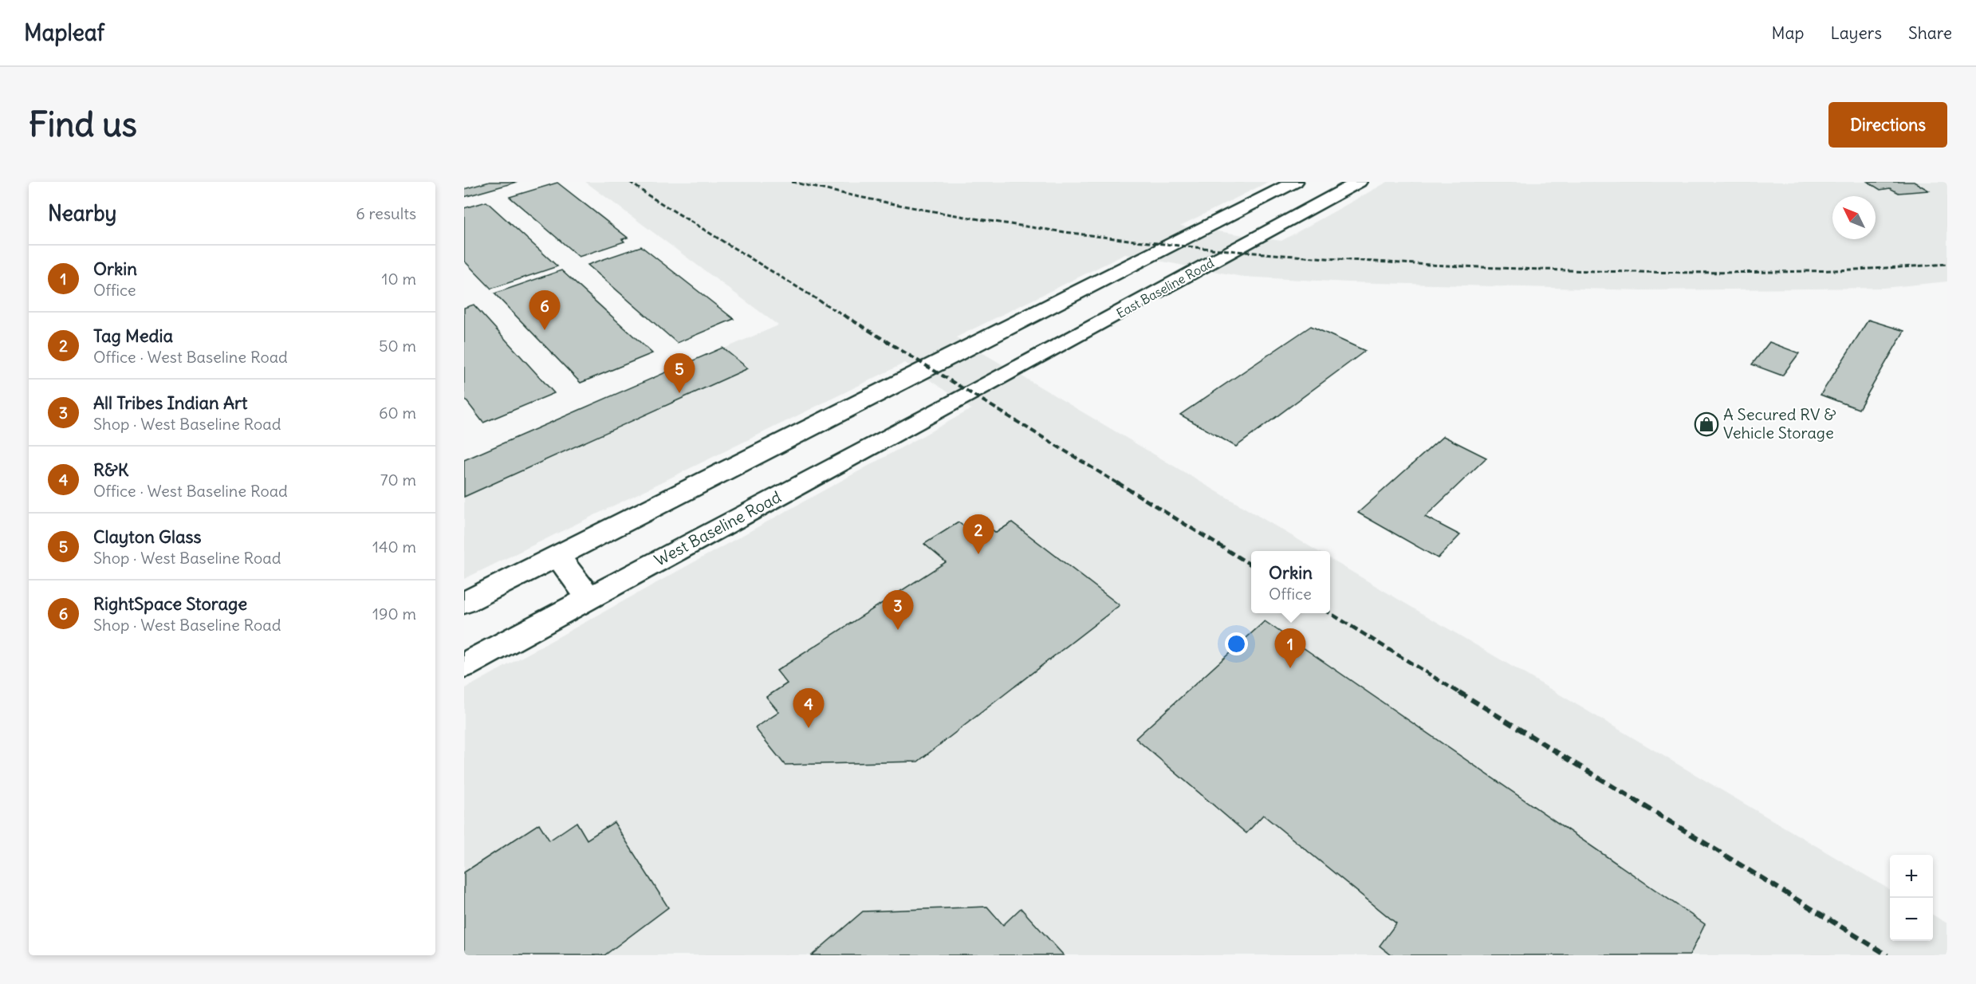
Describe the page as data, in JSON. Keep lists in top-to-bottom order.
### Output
{
  "streets": {
    "main road": ["East Baseline Road", "West Baseline Road"]
  },
  "crossings": [
    ["East Baseline Road", "West Baseline Road"]
  ],
  "places": {
    "shop": ["A Secured RV & Vehicle Storage"]
  },
  "north": "top left",
  "page": {
    "header": "Mapleaf",
    "nav": ["Map", "Layers", "Share"],
    "buttons": "Directions",
    "title": "Find us",
    "heading": ["Nearby", "6 results"],
    "list": [
      {
        "mark": "1",
        "name": "Orkin",
        "note": "Office",
        "value": "10 m"
      },
      {
        "mark": "2",
        "name": "Tag Media",
        "note": "Office · West Baseline Road",
        "value": "50 m"
      },
      {
        "mark": "3",
        "name": "All Tribes Indian Art",
        "note": "Shop · West Baseline Road",
        "value": "60 m"
      },
      {
        "mark": "4",
        "name": "R&K",
        "note": "Office · West Baseline Road",
        "value": "70 m"
      },
      {
        "mark": "5",
        "name": "Clayton Glass",
        "note": "Shop · West Baseline Road",
        "value": "140 m"
      },
      {
        "mark": "6",
        "name": "RightSpace Storage",
        "note": "Shop · West Baseline Road",
        "value": "190 m"
      }
    ],
    "pins": [
      "6",
      "5",
      "2",
      "3",
      "1",
      "4"
    ],
    "popup": ["Orkin", "Office"],
    "map_buttons": ["+", "−"]
  }
}
